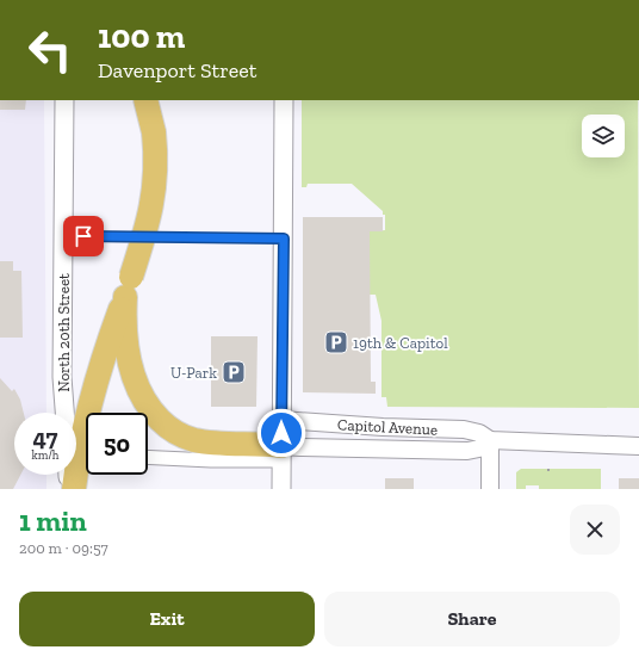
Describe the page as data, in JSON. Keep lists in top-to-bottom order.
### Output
{
  "streets": {
    "main road": ["North 20th Street"],
    "street": ["Capitol Avenue"]
  },
  "places": {
    "parking": ["19th & Capitol", "U-Park"]
  },
  "page": {
    "turn": ["100 m", "Davenport Street"],
    "speed": "47 km/h",
    "limit": "50",
    "heading": ["1 min", "200 m · 09:57"],
    "buttons": ["Exit", "Share"]
  }
}
